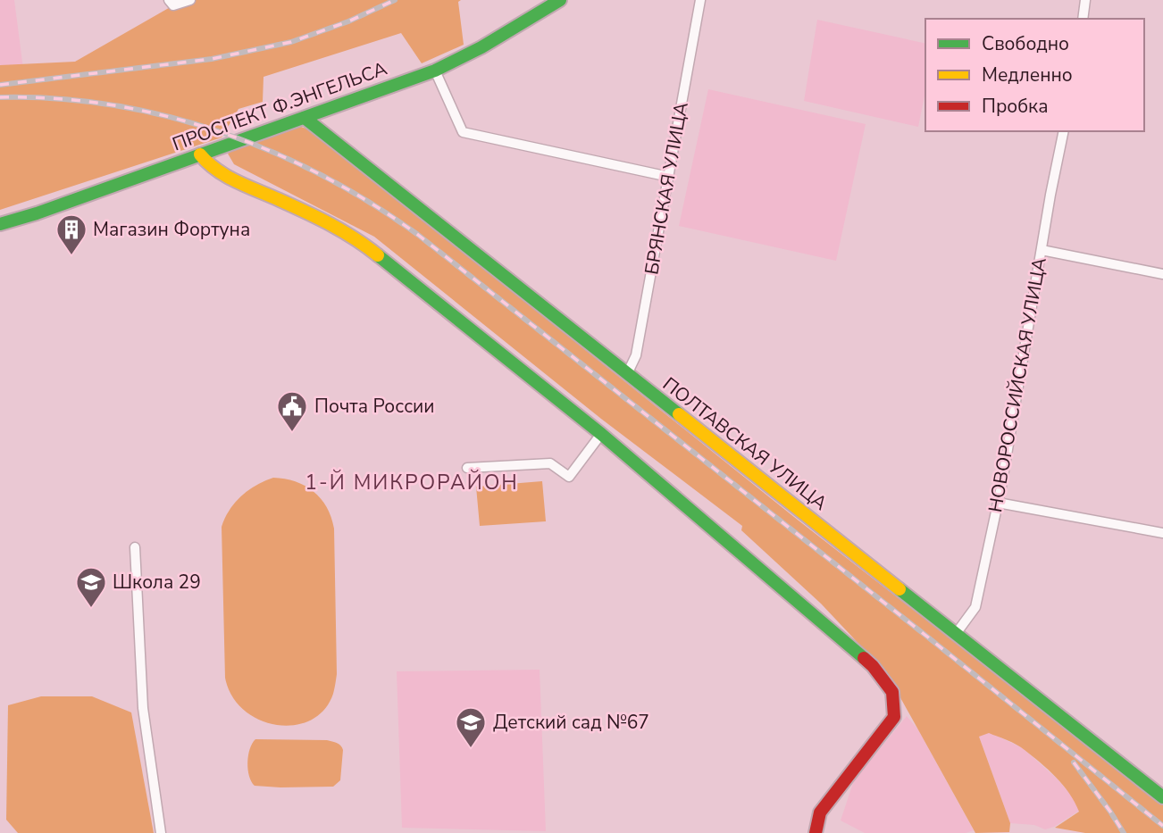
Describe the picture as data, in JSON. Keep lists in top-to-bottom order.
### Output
{
  "streets": {
    "street": [
      "ПРОСПЕКТ Ф.ЭНГЕЛЬСА",
      "БРЯНСКАЯ УЛИЦА",
      "НОВОРОССИЙСКАЯ УЛИЦА",
      "ПОЛТАВСКАЯ УЛИЦА"
    ]
  },
  "crossings": [
    ["ПРОСПЕКТ Ф.ЭНГЕЛЬСА", "ПОЛТАВСКАЯ УЛИЦА"],
    ["БРЯНСКАЯ УЛИЦА", "ПОЛТАВСКАЯ УЛИЦА"],
    ["НОВОРОССИЙСКАЯ УЛИЦА", "ПОЛТАВСКАЯ УЛИЦА"]
  ],
  "districts": ["1-Й МИКРОРАЙОН"],
  "places": {
    "building": ["Магазин Фортуна"],
    "public building": ["Почта России"],
    "school or university": ["Школа 29", "Детский сад №67"]
  },
  "legend": ["Свободно", "Медленно", "Пробка"]
}
